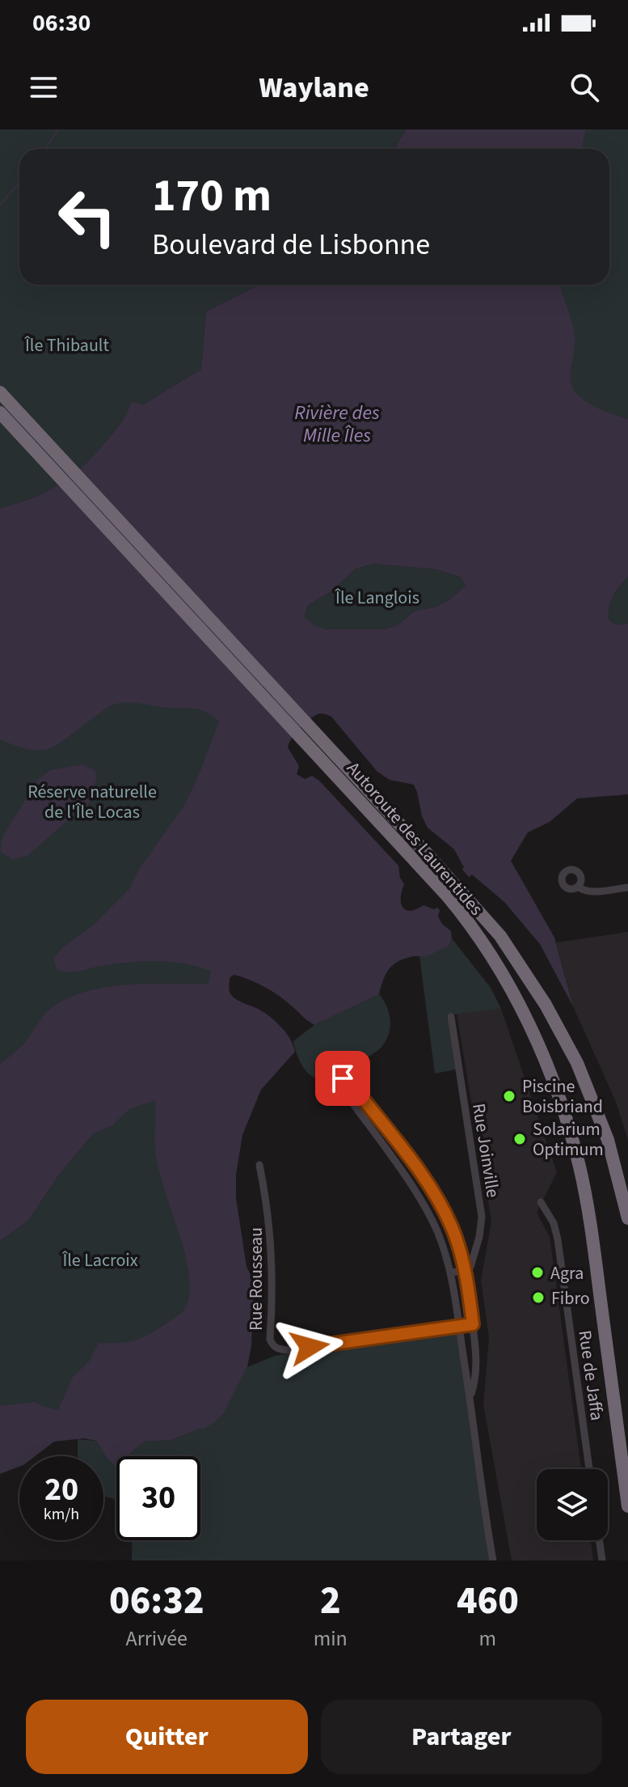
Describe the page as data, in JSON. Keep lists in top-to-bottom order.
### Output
{
  "streets": {
    "highway": ["Autoroute des Laurentides"],
    "street": ["Rue Joinville", "Rue Rousseau", "Rue de Jaffa"]
  },
  "water": ["Rivière des Mille Îles"],
  "parks": [
    "Île Thibault",
    "Île Langlois",
    "Réserve naturelle de l'Île Locas",
    "Île Lacroix"
  ],
  "places": [
    "Piscine Boisbriand",
    "Solarium Optimum",
    "Agra",
    "Fibro"
  ],
  "page": {
    "status": "06:30",
    "header": "Waylane",
    "turn": ["170 m", "Boulevard de Lisbonne"],
    "speed": "20 km/h",
    "limit": "30",
    "eta": [
      "06:32",
      "Arrivée",
      "2",
      "min",
      "460",
      "m"
    ],
    "buttons": ["Quitter", "Partager"]
  }
}
